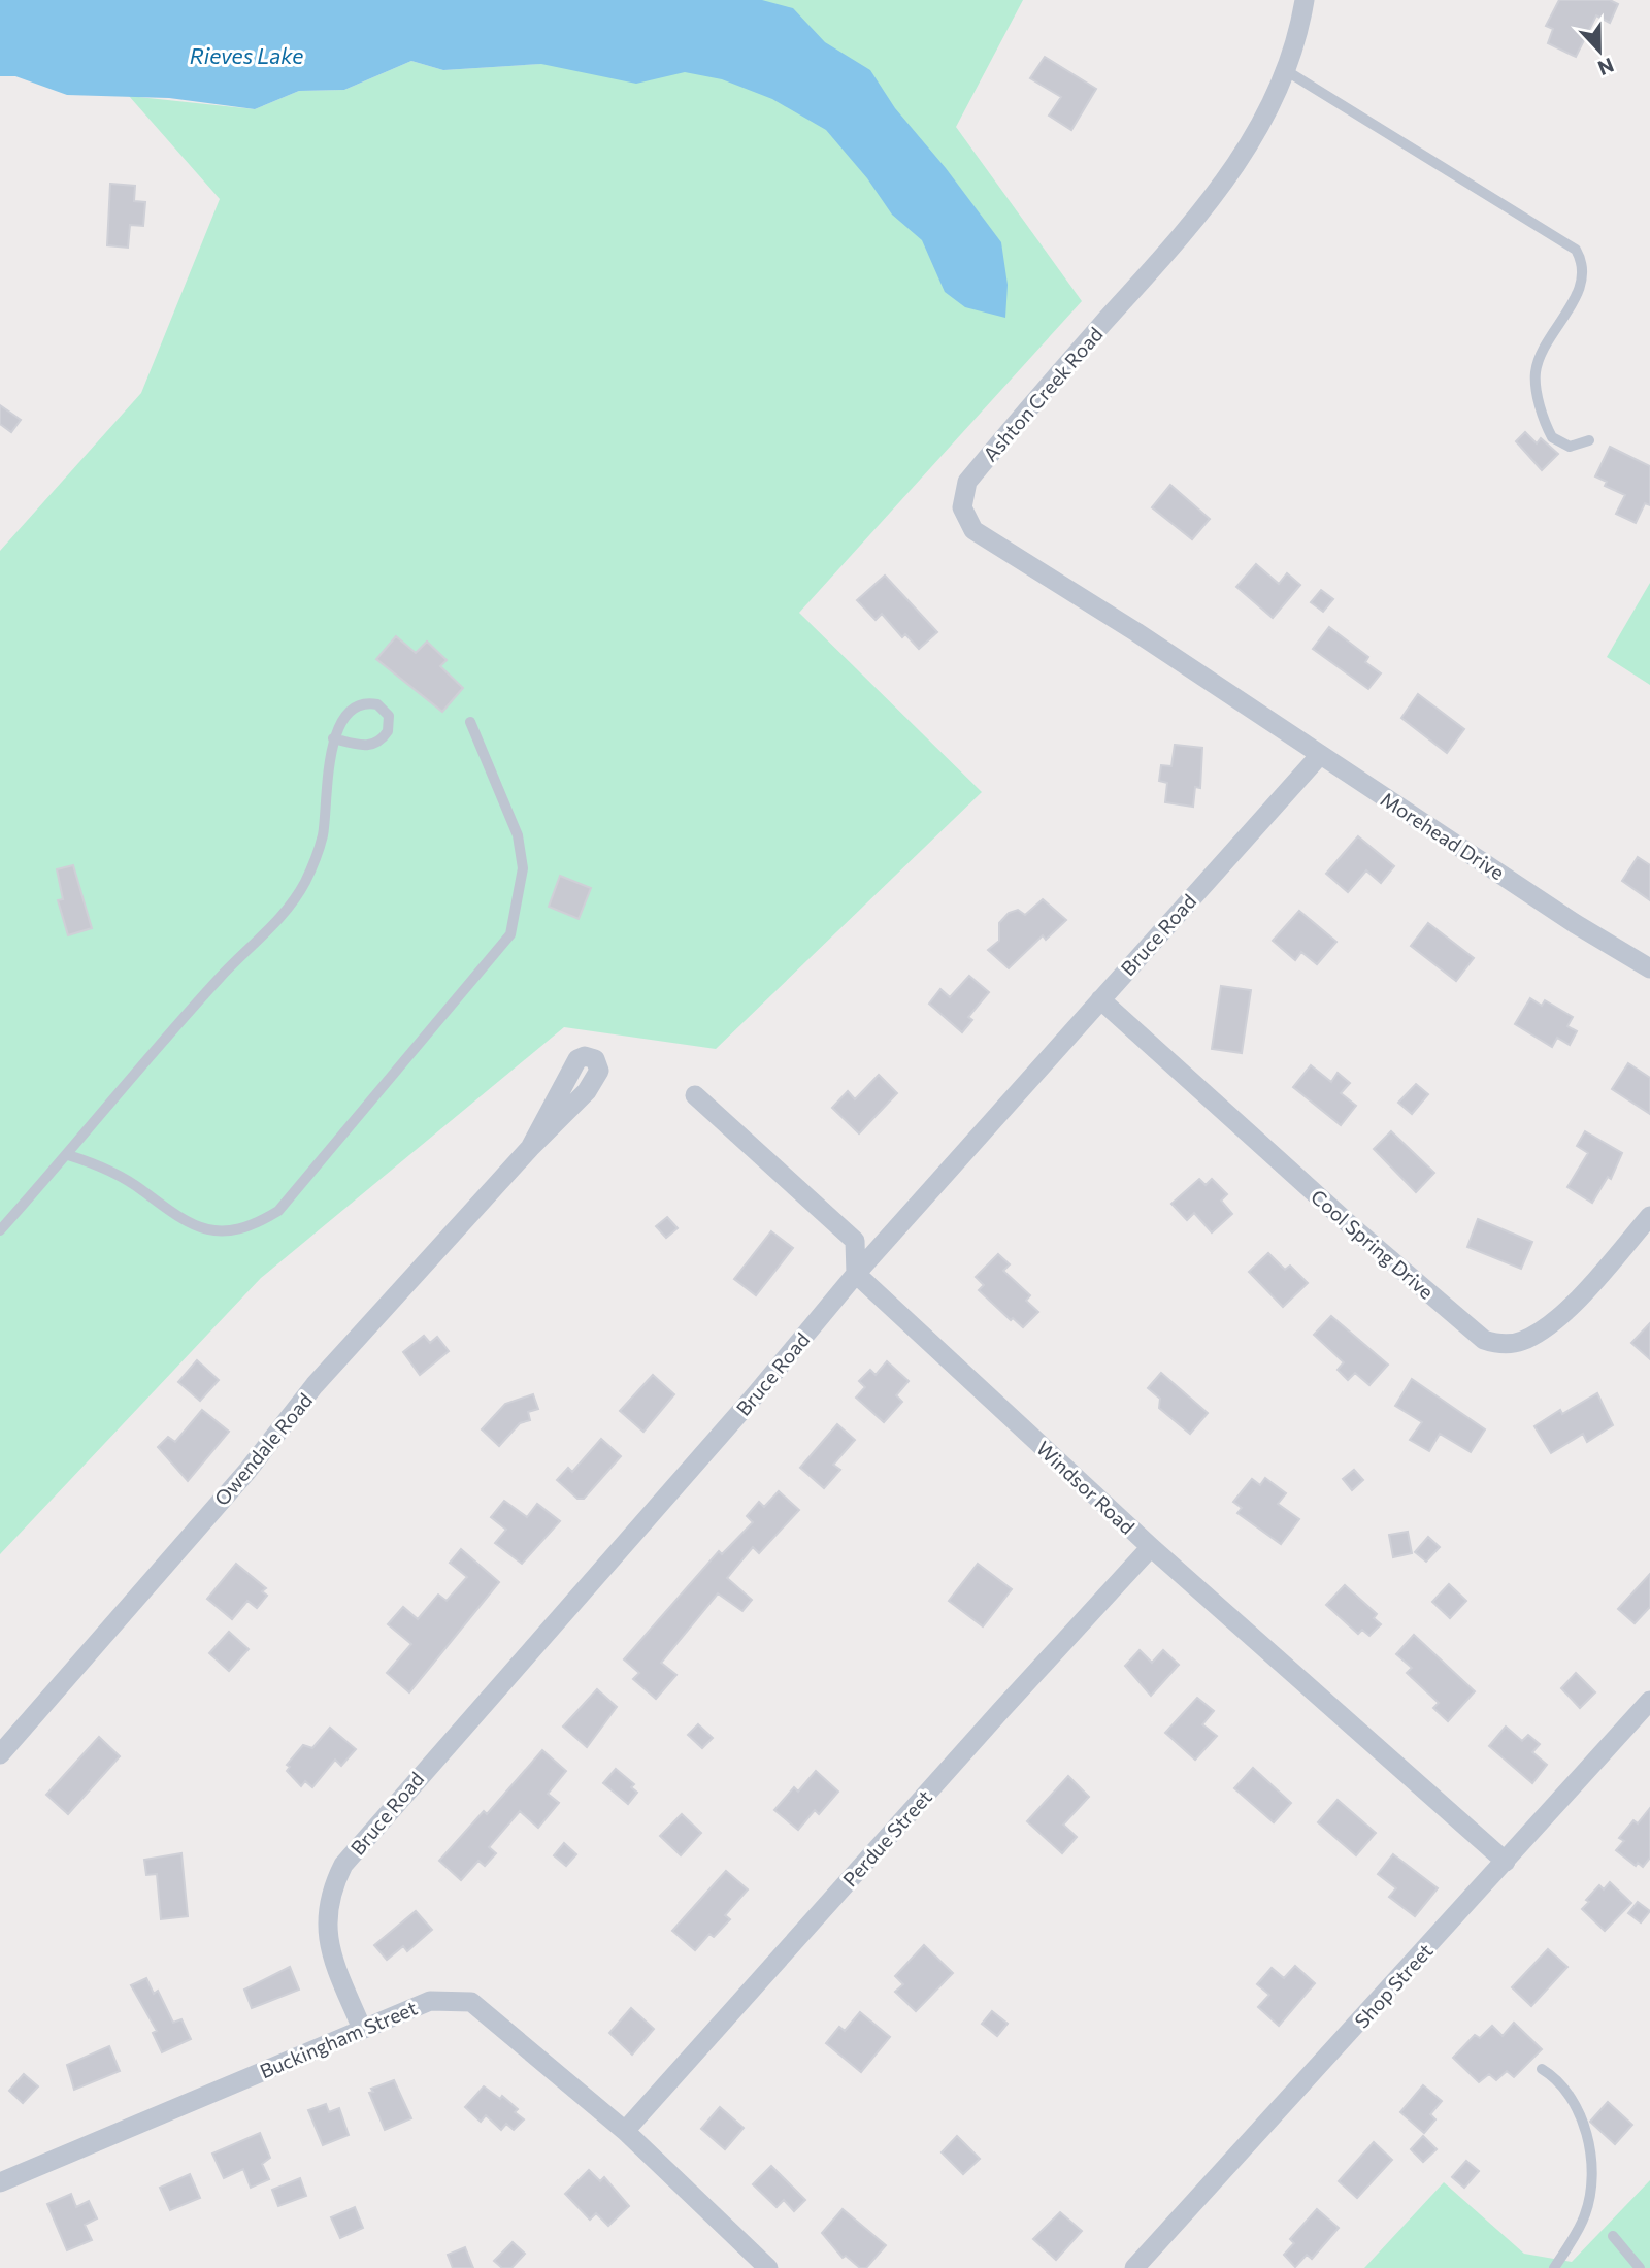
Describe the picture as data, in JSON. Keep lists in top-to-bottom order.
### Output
{
  "streets": {
    "street": [
      "Ashton Creek Road",
      "Morehead Drive",
      "Bruce Road",
      "Cool Spring Drive",
      "Owendale Road",
      "Windsor Road",
      "Perdue Street",
      "Shop Street",
      "Buckingham Street"
    ]
  },
  "crossings": [
    ["Ashton Creek Road", "Morehead Drive"],
    ["Morehead Drive", "Bruce Road"],
    ["Bruce Road", "Cool Spring Drive"],
    ["Bruce Road", "Windsor Road"],
    ["Bruce Road", "Buckingham Street"],
    ["Windsor Road", "Perdue Street"],
    ["Windsor Road", "Shop Street"],
    ["Perdue Street", "Buckingham Street"]
  ],
  "water": ["Rieves Lake"],
  "north": "bottom"
}
